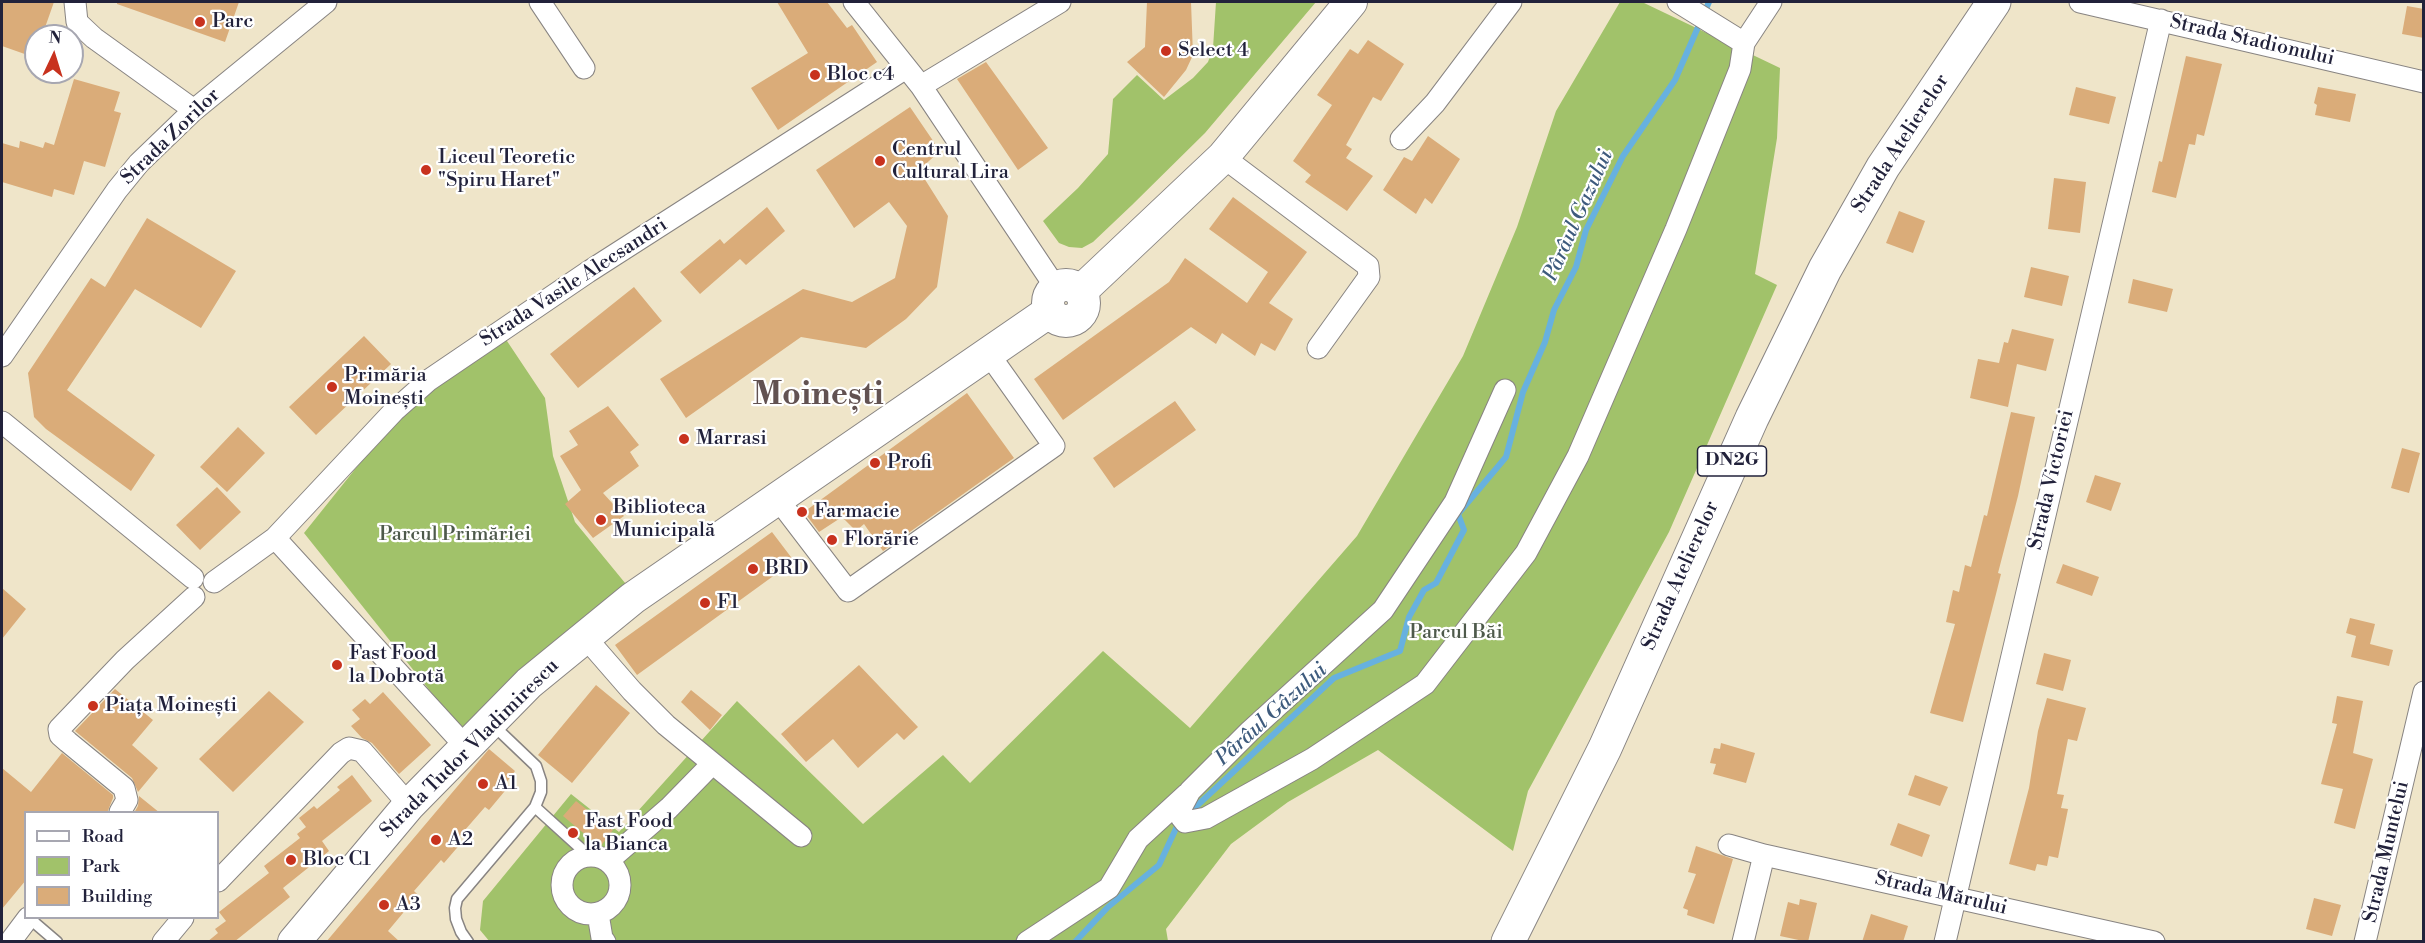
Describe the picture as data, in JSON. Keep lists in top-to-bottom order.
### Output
{
  "streets": {
    "main road": ["Strada Atelierelor", "DN2G"],
    "street": [
      "Strada Stadionului",
      "Strada Zorilor",
      "Strada Vasile Alecsandri",
      "Strada Victoriei",
      "Strada Tudor Vladimirescu",
      "Strada Muntelui",
      "Strada Mărului"
    ]
  },
  "crossings": [
    ["Strada Stadionului", "Strada Victoriei"],
    ["Strada Victoriei", "Strada Mărului"]
  ],
  "districts": ["Moinești"],
  "water": ["Pârâul Gazului", "Pârâul Gâzului"],
  "parks": ["Parcul Primăriei", "Parcul Băi"],
  "places": [
    "Parc",
    "Select 4",
    "Bloc c4",
    "Centrul Cultural Lira",
    "Liceul Teoretic \"Spiru Haret\"",
    "Primăria Moinești",
    "Marrasi",
    "Profi",
    "Farmacie",
    "Biblioteca Municipală",
    "Florărie",
    "BRD",
    "F1",
    "Fast Food la Dobrotă",
    "Piața Moinești",
    "A1",
    "Fast Food la Bianca",
    "A2",
    "Bloc C1",
    "A3"
  ],
  "legend": ["Road", "Park", "Building"],
  "north": "top"
}
